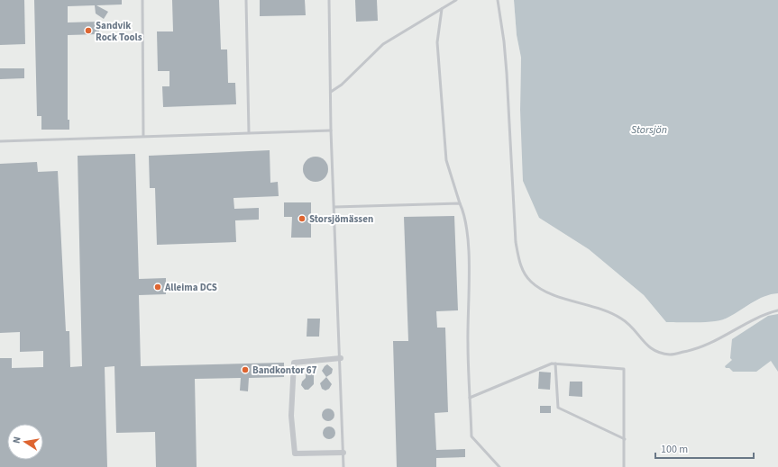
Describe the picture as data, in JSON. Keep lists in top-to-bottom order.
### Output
{
  "water": ["Storsjön"],
  "places": [
    "Sandvik Rock Tools",
    "Storsjömässen",
    "Alleima DCS",
    "Bandkontor 67"
  ],
  "scale_bar": "100 m",
  "north": "left"
}
